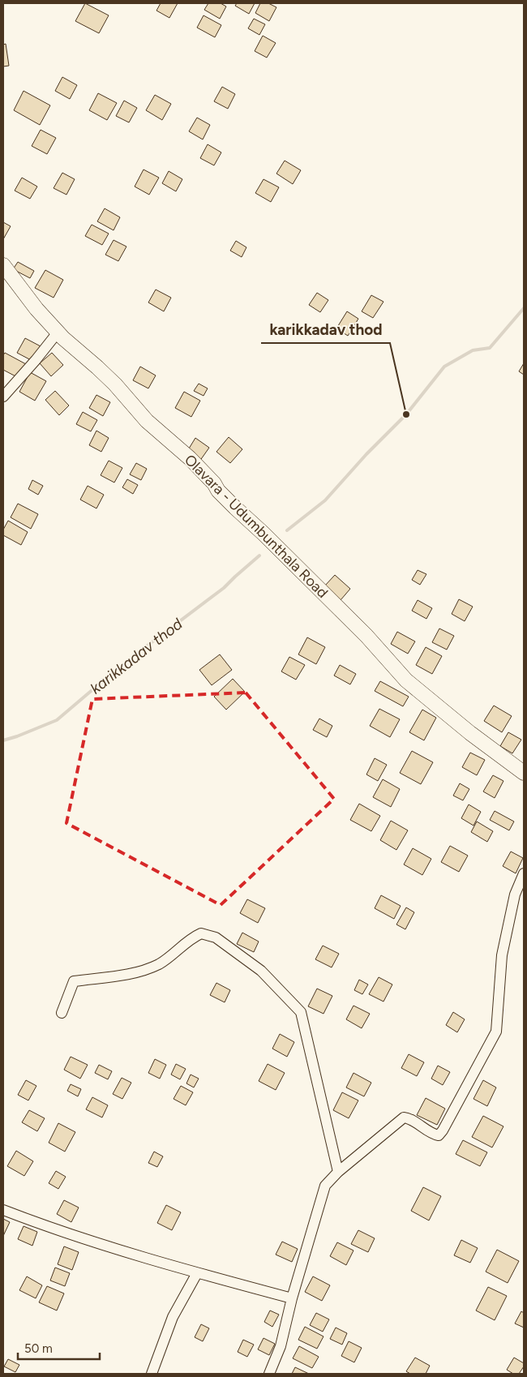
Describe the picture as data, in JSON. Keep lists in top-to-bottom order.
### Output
{
  "streets": {
    "main road": ["Olavara - Udumbunthala Road"]
  },
  "water": ["karikkadav thod"],
  "places": ["karikkadav thod"],
  "scale_bar": "50 m"
}
